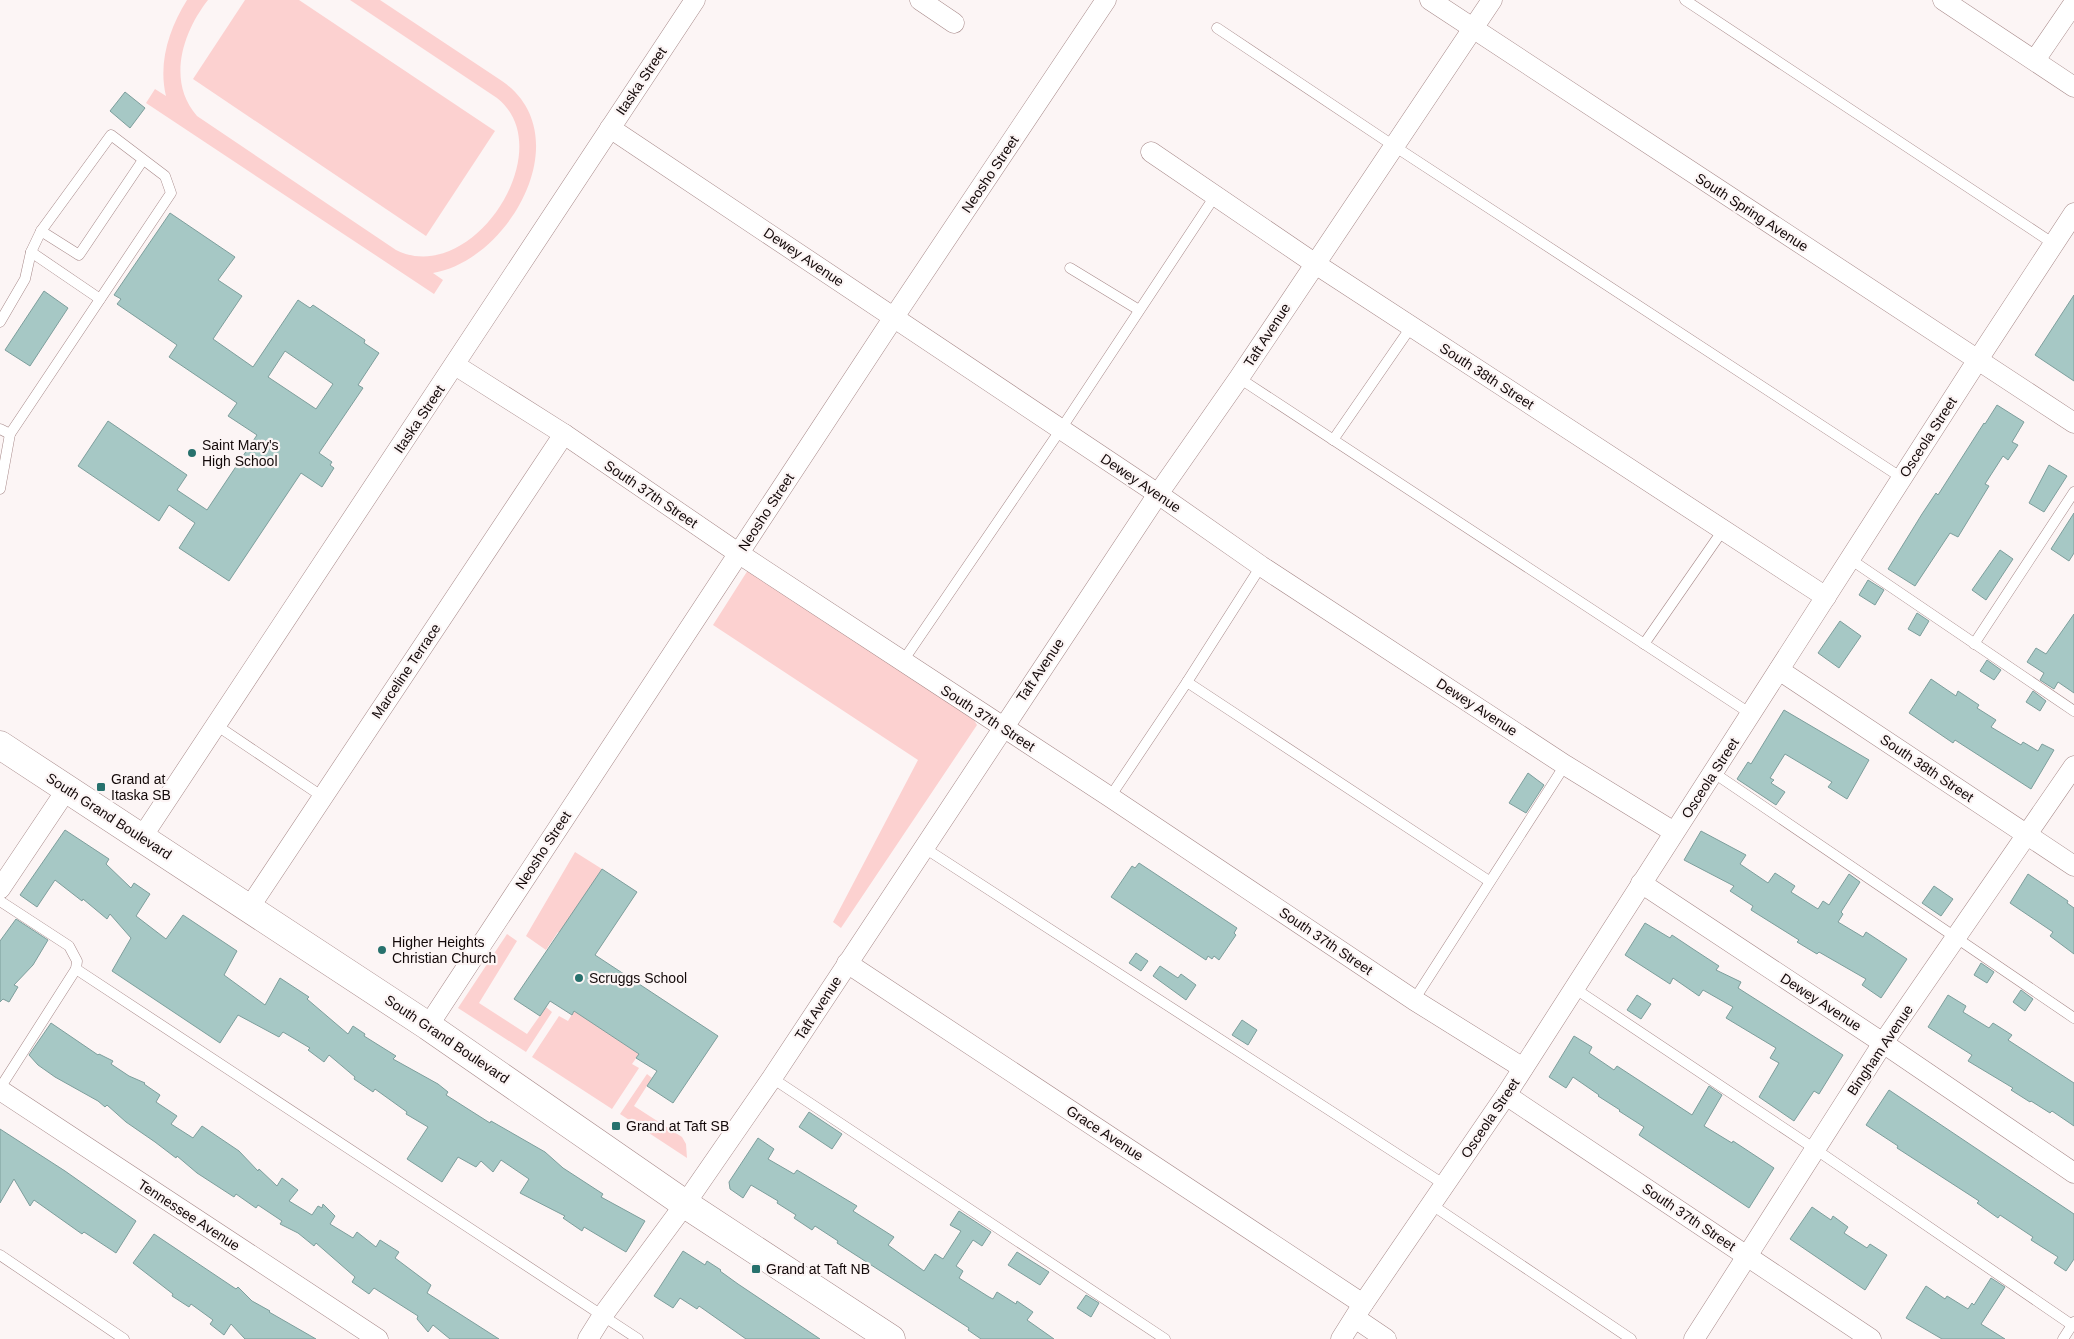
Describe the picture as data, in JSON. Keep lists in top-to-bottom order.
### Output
{
  "streets": {
    "main road": ["South Grand Boulevard"],
    "street": [
      "Itaska Street",
      "Neosho Street",
      "South Spring Avenue",
      "Dewey Avenue",
      "Taft Avenue",
      "South 38th Street",
      "Osceola Street",
      "South 37th Street",
      "Marceline Terrace",
      "Bingham Avenue",
      "Grace Avenue",
      "Tennessee Avenue"
    ]
  },
  "crossings": [
    ["Itaska Street", "Dewey Avenue"],
    ["Itaska Street", "South 37th Street"],
    ["Itaska Street", "South Grand Boulevard"],
    ["Neosho Street", "Dewey Avenue"],
    ["Neosho Street", "South 37th Street"],
    ["Neosho Street", "South Grand Boulevard"],
    ["South Spring Avenue", "Taft Avenue"],
    ["South Spring Avenue", "Osceola Street"],
    ["Dewey Avenue", "Taft Avenue"],
    ["Dewey Avenue", "Osceola Street"],
    ["Dewey Avenue", "Bingham Avenue"],
    ["Taft Avenue", "South 38th Street"],
    ["Taft Avenue", "South 37th Street"],
    ["Taft Avenue", "South Grand Boulevard"],
    ["Taft Avenue", "Grace Avenue"],
    ["South 38th Street", "Osceola Street"],
    ["South 38th Street", "Bingham Avenue"],
    ["Osceola Street", "South 37th Street"],
    ["Osceola Street", "Grace Avenue"],
    ["South 37th Street", "Marceline Terrace"],
    ["South 37th Street", "Bingham Avenue"],
    ["Marceline Terrace", "South Grand Boulevard"]
  ],
  "places": {
    "other": ["Saint Mary's High School", "Higher Heights Christian Church", "Scruggs School"],
    "transit": ["Grand at Itaska SB", "Grand at Taft SB", "Grand at Taft NB"]
  }
}
